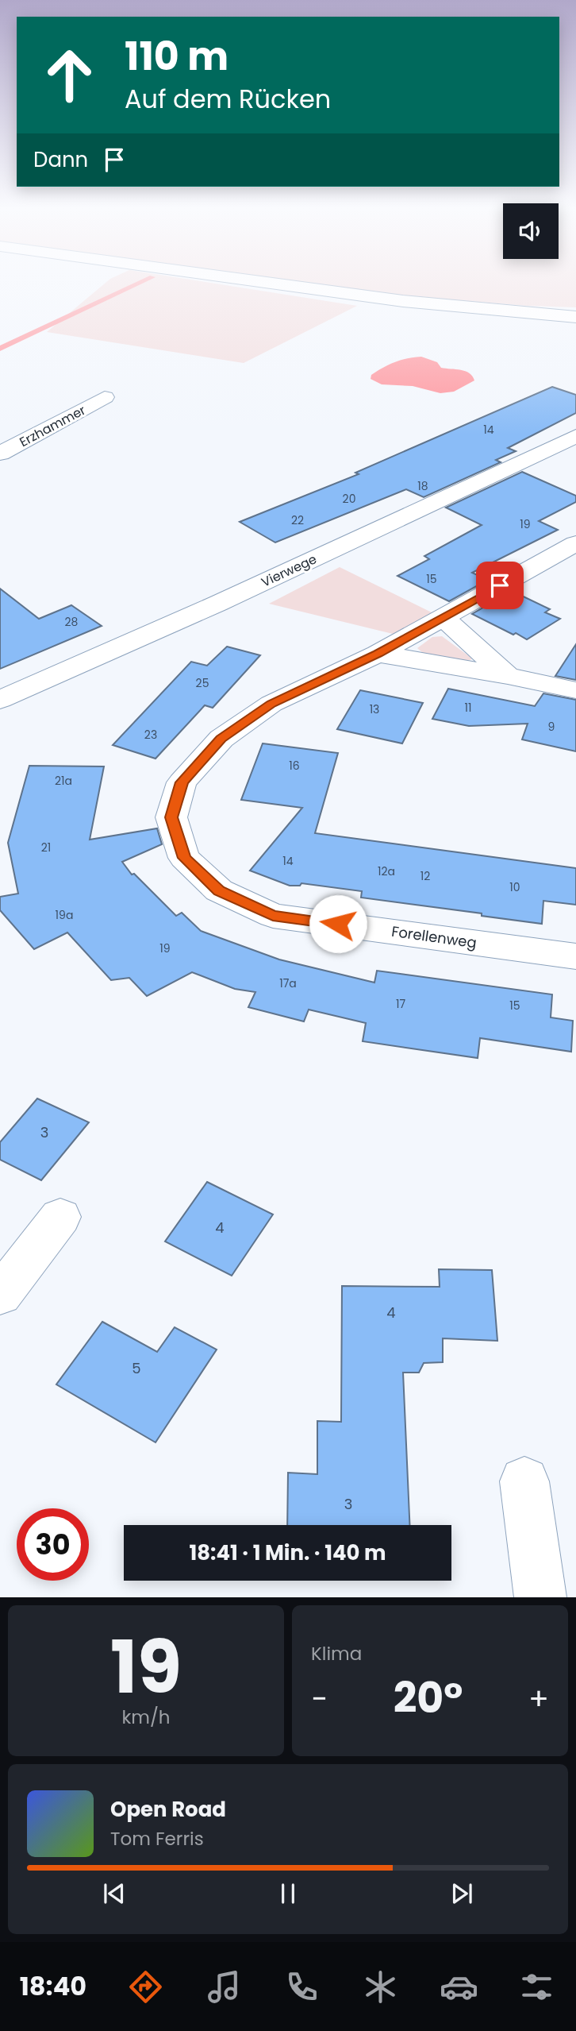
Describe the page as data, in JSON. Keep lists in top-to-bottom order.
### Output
{
  "streets": {
    "street": ["Erzhammer", "Vierwege", "Forellenweg"]
  },
  "house_numbers": [
    "14",
    "18",
    "20",
    "22",
    "19",
    "15",
    "28",
    "25",
    "11",
    "13",
    "9",
    "23",
    "16",
    "21a",
    "21",
    "14",
    "12a",
    "12",
    "10",
    "19a",
    "19",
    "17a",
    "17",
    "15",
    "3",
    "4",
    "4",
    "5",
    "3"
  ],
  "page": {
    "turn": ["110 m", "Auf dem Rücken"],
    "then": "Dann",
    "limit": "30",
    "trip": "18:41 · 1 Min. · 140 m",
    "tile": [
      ["19", "km/h"],
      "Klima"
    ],
    "heat": ["−", "20°", "+"],
    "song": ["Open Road", "Tom Ferris"],
    "tabs": "18:40"
  }
}
